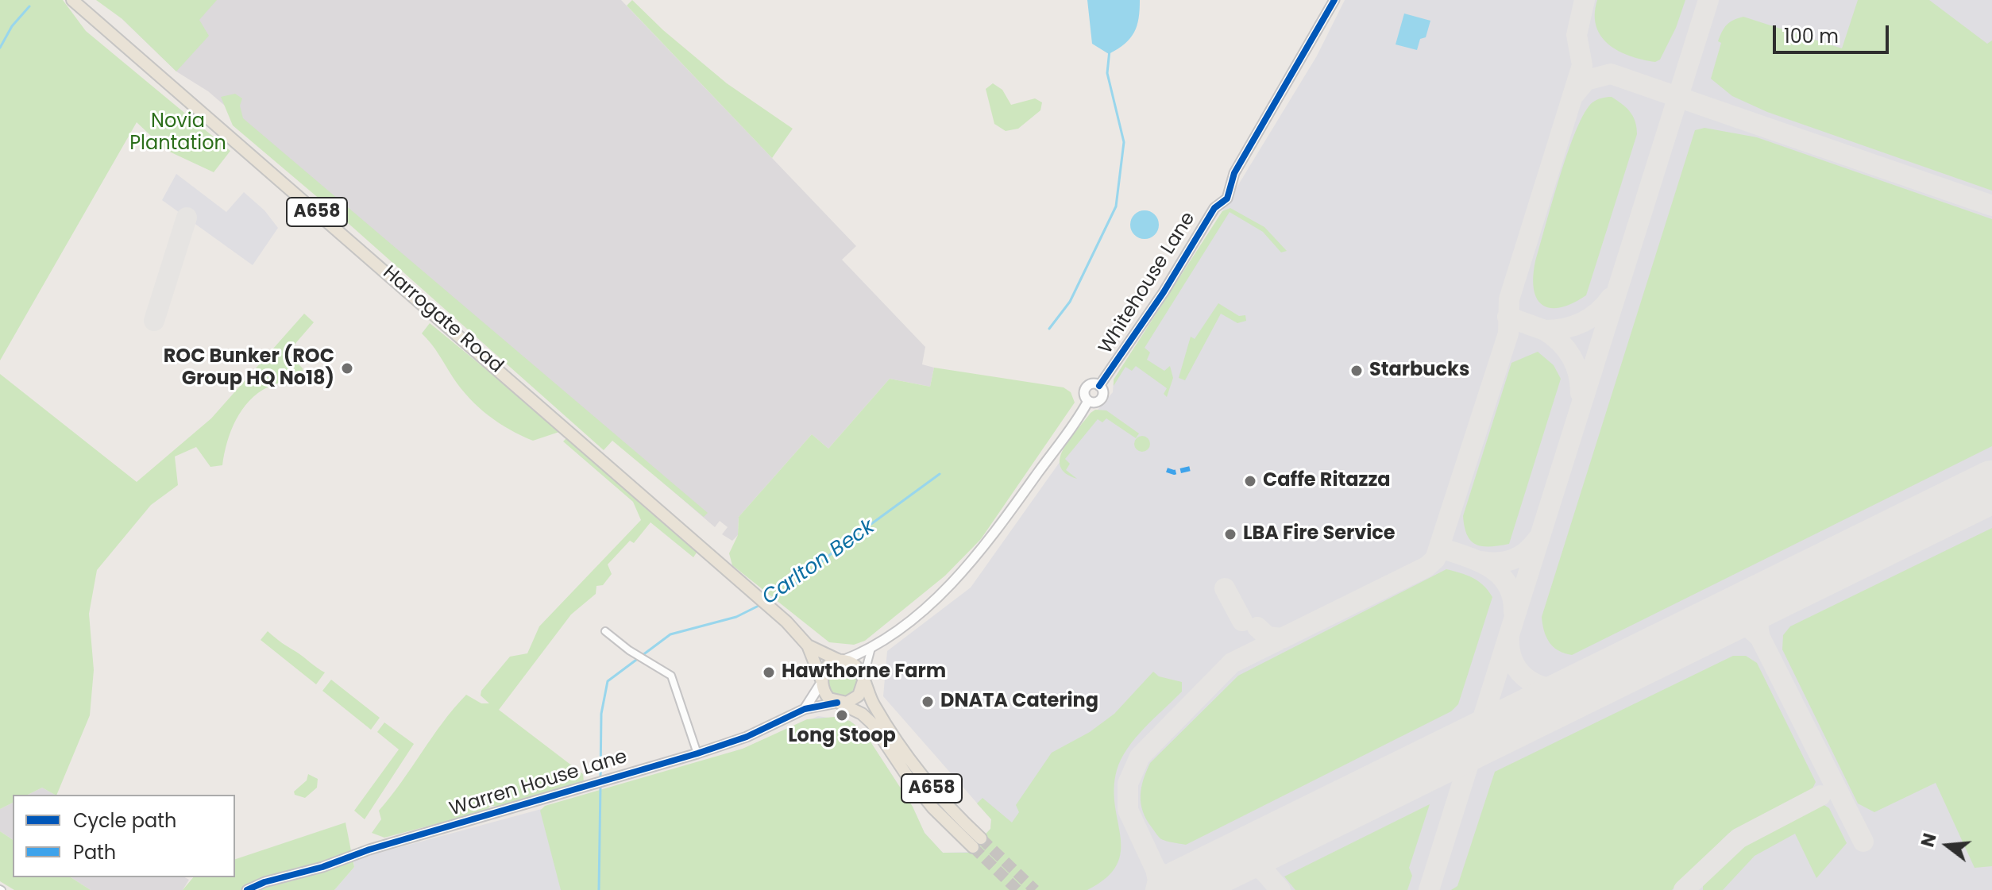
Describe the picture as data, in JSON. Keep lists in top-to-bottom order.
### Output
{
  "streets": {
    "highway": ["A658", "Harrogate Road"],
    "street": ["Whitehouse Lane", "Warren House Lane"]
  },
  "crossings": [
    ["A658", "Harrogate Road"],
    ["A658", "Warren House Lane"],
    ["Harrogate Road", "Warren House Lane"]
  ],
  "water": ["Carlton Beck"],
  "parks": ["Novia Plantation"],
  "places": [
    "ROC Bunker (ROC Group HQ No18)",
    "Starbucks",
    "Caffe Ritazza",
    "LBA Fire Service",
    "Hawthorne Farm",
    "DNATA Catering",
    "Long Stoop"
  ],
  "legend": ["Cycle path", "Path"],
  "scale_bar": "100 m",
  "north": "left"
}
